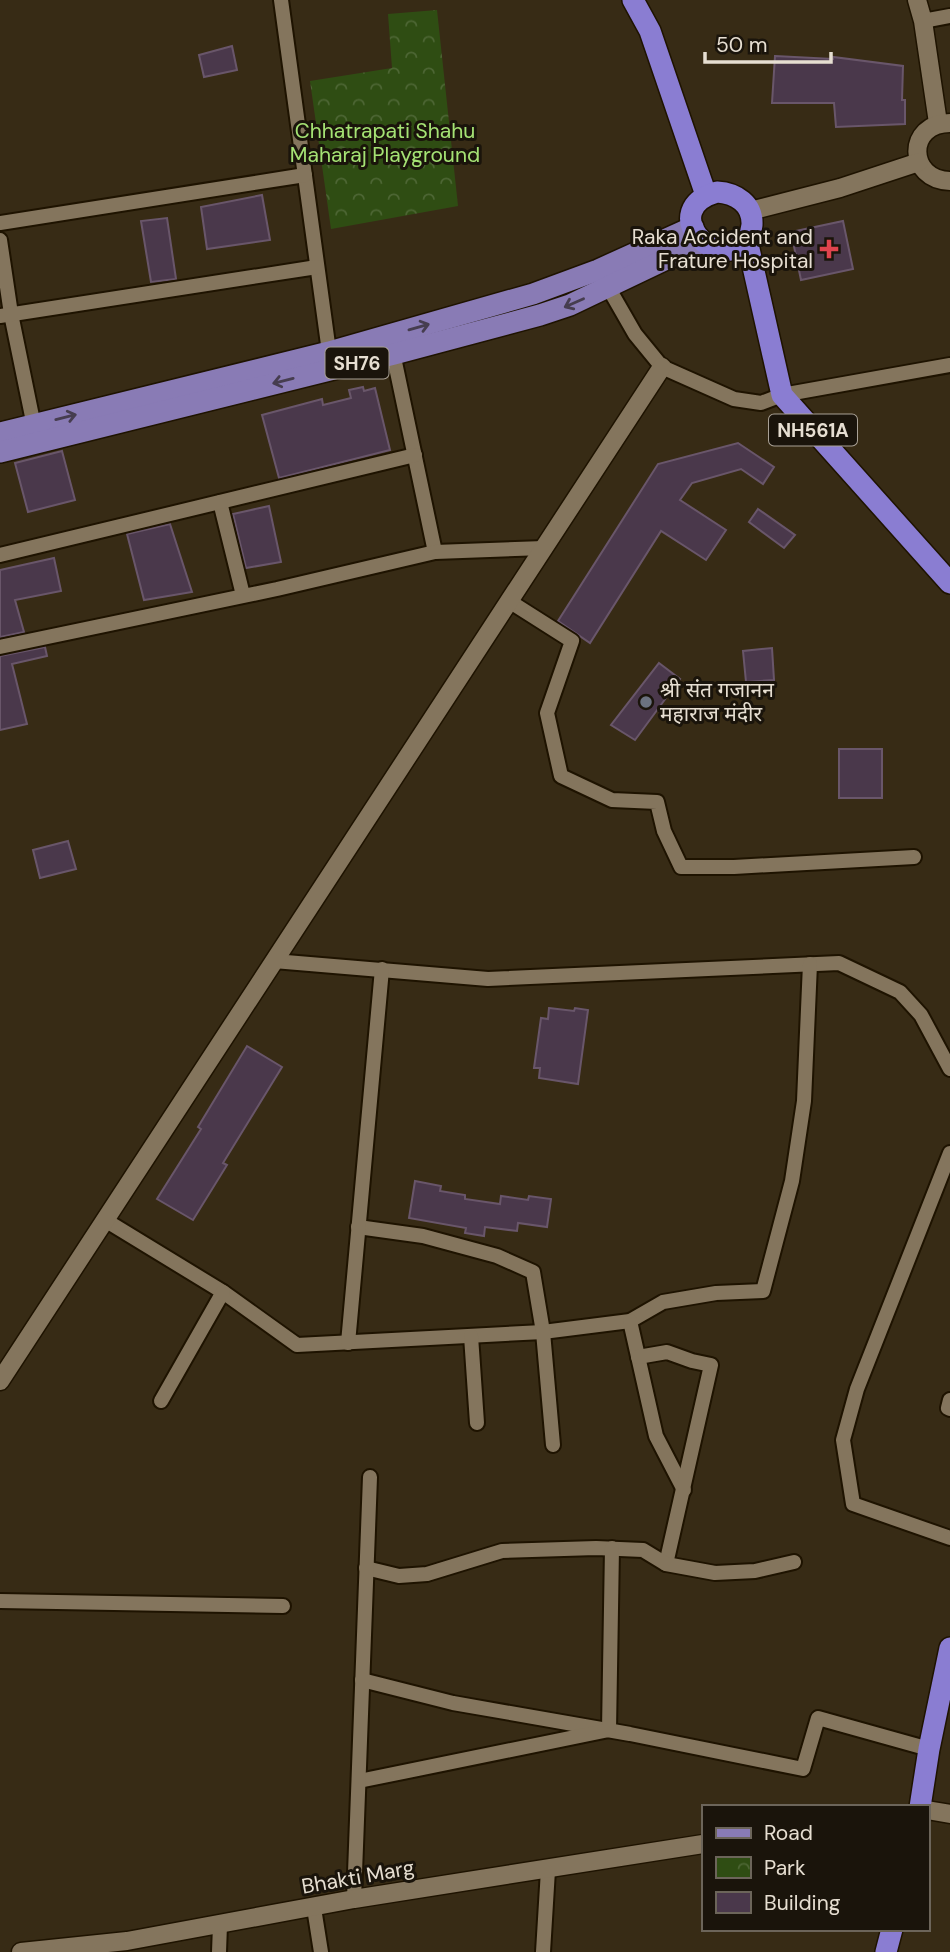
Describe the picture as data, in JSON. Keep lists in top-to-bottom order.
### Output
{
  "streets": {
    "highway": ["NH561A"],
    "main road": ["SH76"],
    "street": ["Bhakti Marg"]
  },
  "crossings": [
    ["SH76", "NH561A"]
  ],
  "parks": ["Chhatrapati Shahu Maharaj Playground"],
  "places": {
    "health": ["Raka Accident and Frature Hospital"],
    "other": ["श्री संंत गजानन महाराज मंदीर"]
  },
  "legend": ["Road", "Park", "Building"],
  "scale_bar": "50 m"
}
